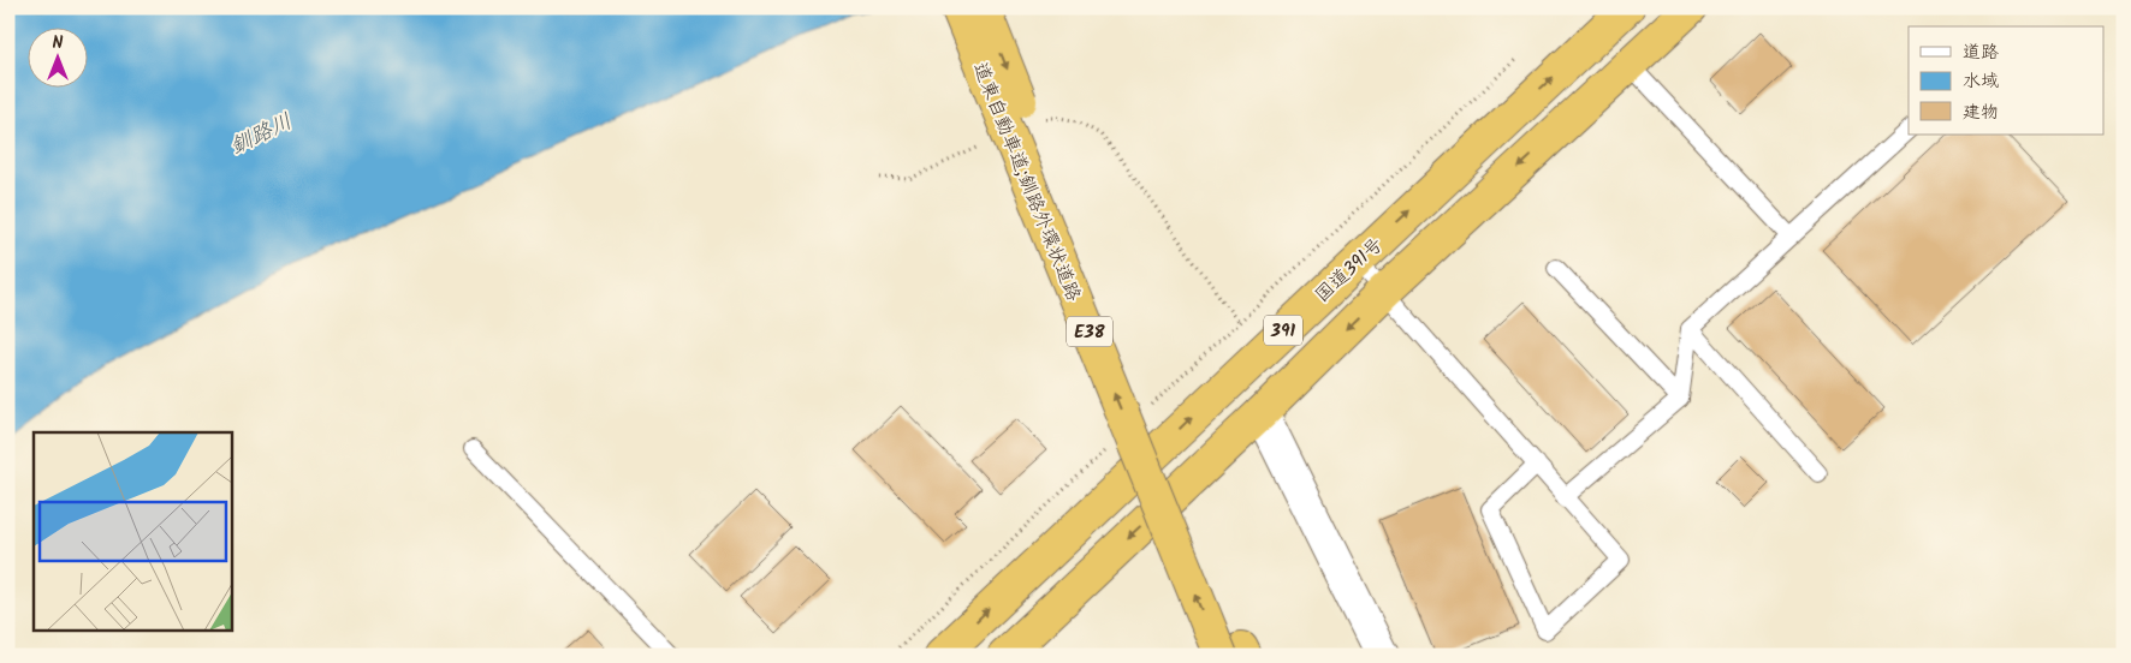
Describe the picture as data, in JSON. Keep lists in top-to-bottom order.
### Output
{
  "streets": {
    "highway": [
      "道東自動車道;釧路外環状道路",
      "国道391号",
      "391",
      "E38"
    ]
  },
  "water": ["釧路川"],
  "legend": ["道路", "水域", "建物"],
  "north": "top"
}
